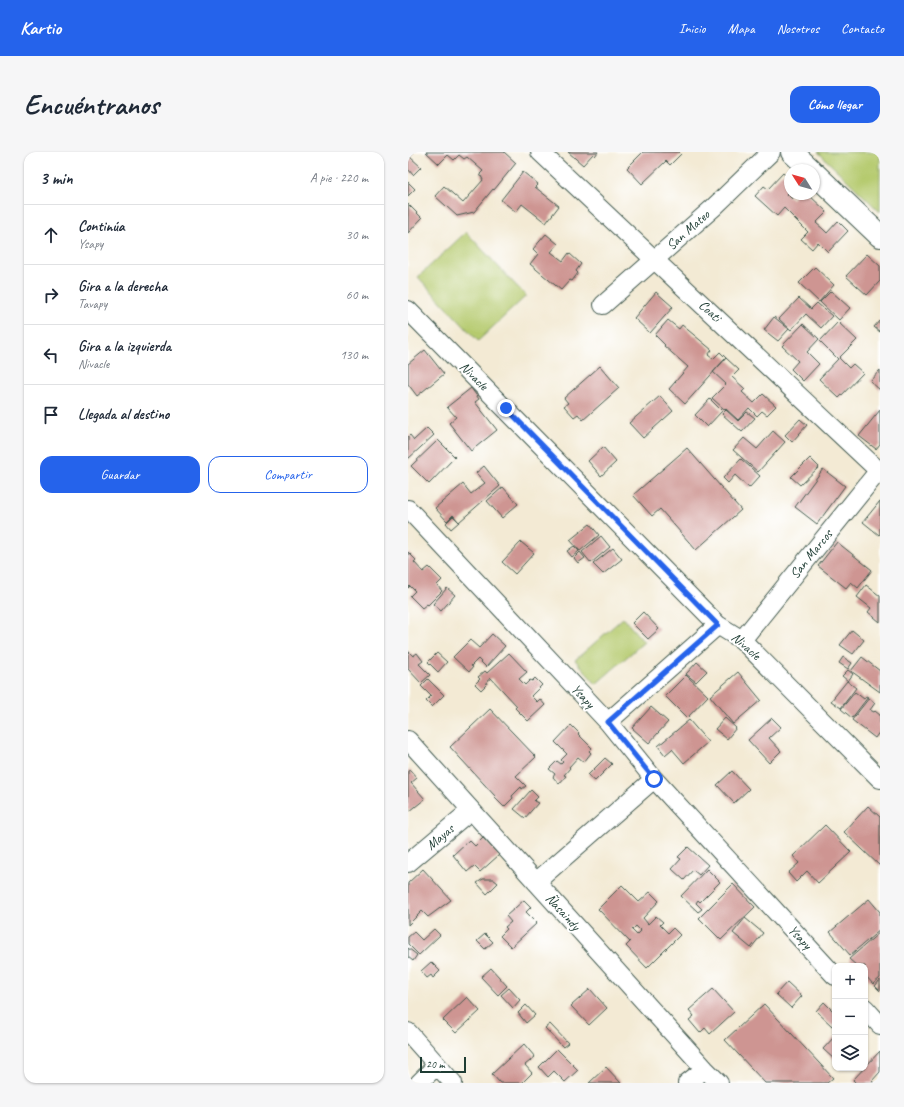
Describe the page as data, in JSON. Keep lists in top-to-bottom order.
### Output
{
  "streets": {
    "street": [
      "San Mateo",
      "Coati",
      "Nivacle",
      "San Marcos",
      "Ysapy",
      "Mayas",
      "Ñasaindy"
    ]
  },
  "crossings": [
    ["San Mateo", "Coati"],
    ["Coati", "San Marcos"],
    ["Nivacle", "San Marcos"],
    ["Mayas", "Ñasaindy"]
  ],
  "scale_bar": "20 m",
  "north": "top left",
  "page": {
    "header": "Kartio",
    "nav": [
      "Inicio",
      "Mapa",
      "Nosotros",
      "Contacto"
    ],
    "buttons": [
      "Cómo llegar",
      ["Guardar", "Compartir"]
    ],
    "title": "Encuéntranos",
    "heading": ["3 min", "A pie · 220 m"],
    "list": [
      ["Continúa", "Ysapy", "30 m"],
      ["Gira a la derecha", "Tavapy", "60 m"],
      ["Gira a la izquierda", "Nivacle", "130 m"],
      "Llegada al destino"
    ],
    "map_buttons": ["+", "−"],
    "scale": "20 m"
  }
}
